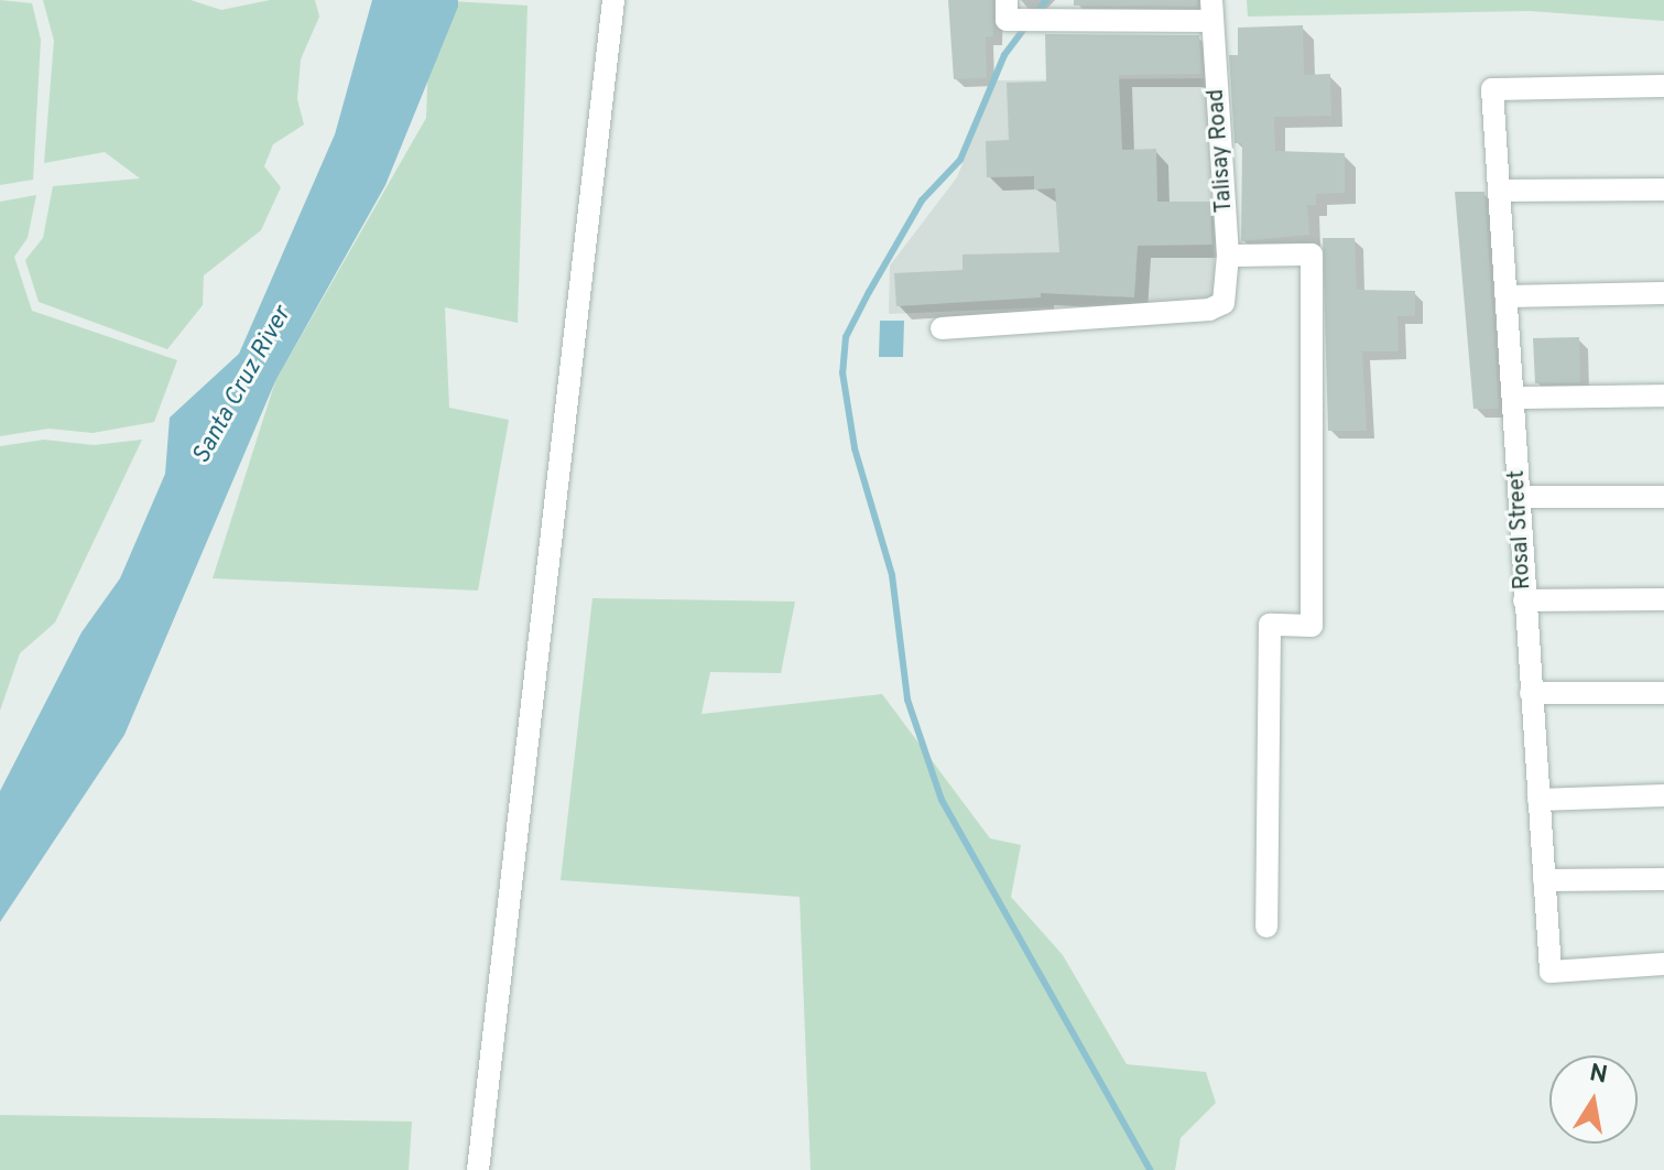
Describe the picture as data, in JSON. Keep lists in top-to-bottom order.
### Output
{
  "streets": {
    "street": ["Talisay Road", "Rosal Street"]
  },
  "water": ["Santa Cruz River"],
  "north": "top"
}
